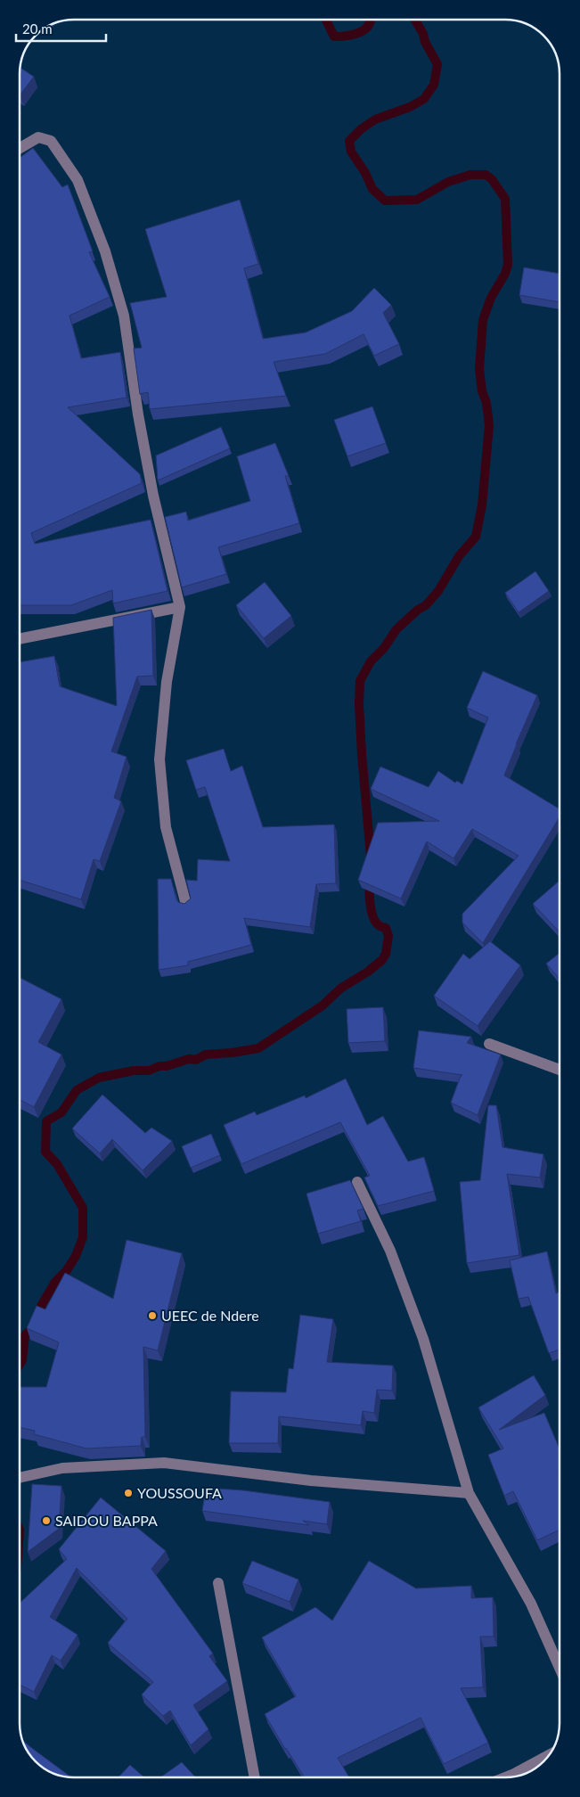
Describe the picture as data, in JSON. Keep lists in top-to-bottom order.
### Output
{
  "places": ["UEEC de Ndere", "YOUSSOUFA", "SAIDOU BAPPA"],
  "scale_bar": "20 m"
}
